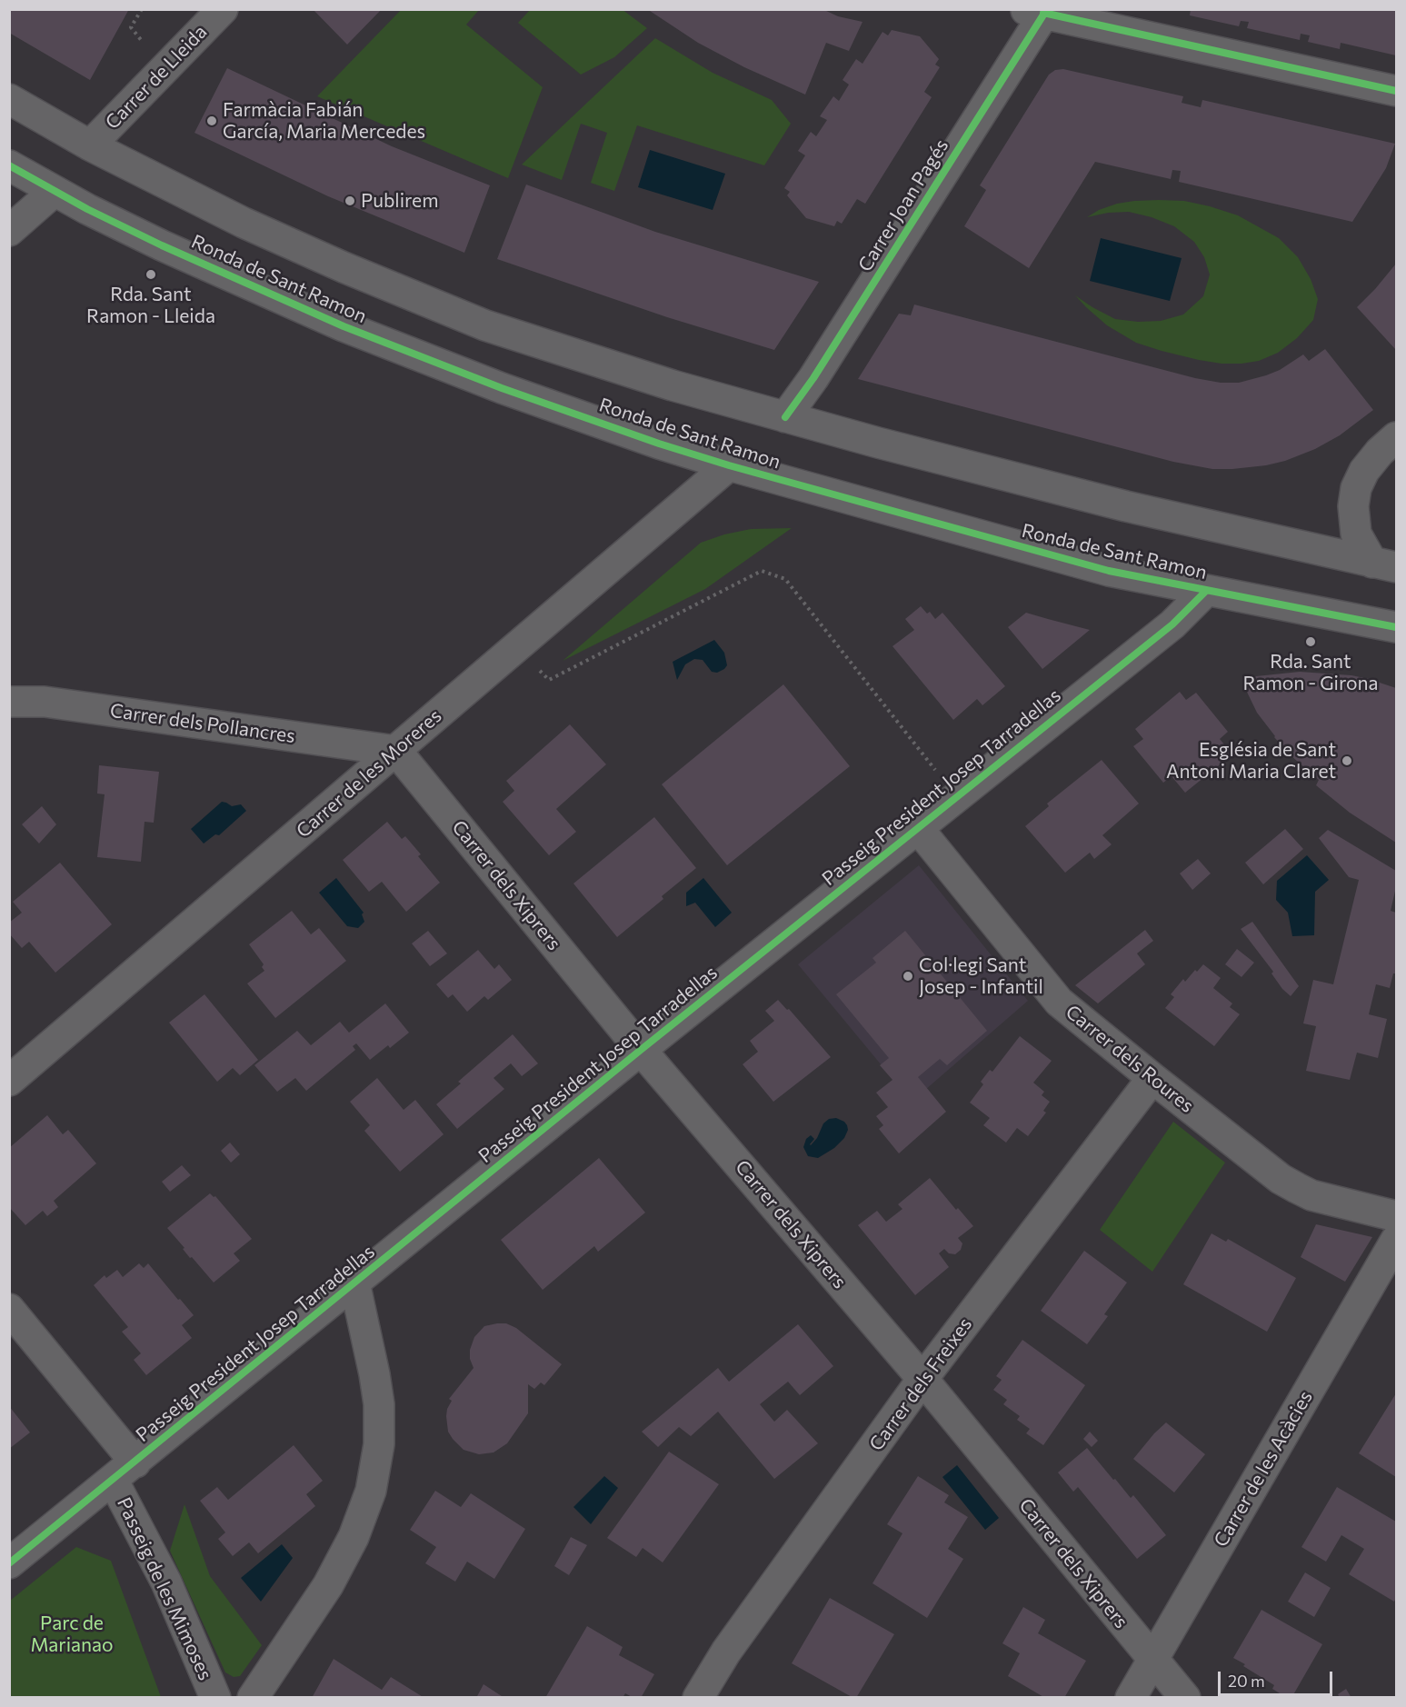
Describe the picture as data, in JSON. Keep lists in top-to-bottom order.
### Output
{
  "streets": {
    "street": [
      "Carrer de Lleida",
      "Carrer Joan Pagés",
      "Ronda de Sant Ramon",
      "Carrer dels Pollancres",
      "Carrer de les Moreres",
      "Passeig President Josep Tarradellas",
      "Carrer dels Xiprers",
      "Carrer dels Roures",
      "Carrer dels Freixes",
      "Carrer de les Acàcies",
      "Passeig de les Mimoses"
    ]
  },
  "crossings": [
    ["Carrer de Lleida", "Ronda de Sant Ramon"],
    ["Carrer Joan Pagés", "Ronda de Sant Ramon"],
    ["Ronda de Sant Ramon", "Carrer de les Moreres"],
    ["Ronda de Sant Ramon", "Passeig President Josep Tarradellas"],
    ["Carrer dels Pollancres", "Carrer de les Moreres"],
    ["Carrer dels Pollancres", "Carrer dels Xiprers"],
    ["Carrer de les Moreres", "Carrer dels Xiprers"],
    ["Passeig President Josep Tarradellas", "Carrer dels Xiprers"],
    ["Passeig President Josep Tarradellas", "Carrer dels Roures"],
    ["Passeig President Josep Tarradellas", "Passeig de les Mimoses"],
    ["Carrer dels Xiprers", "Carrer dels Freixes"],
    ["Carrer dels Xiprers", "Carrer de les Acàcies"],
    ["Carrer dels Roures", "Carrer dels Freixes"]
  ],
  "parks": ["Parc de Marianao"],
  "places": [
    "Farmàcia Fabián García, Maria Mercedes",
    "Publirem",
    "Rda. Sant Ramon - Lleida",
    "Rda. Sant Ramon - Girona",
    "Església de Sant Antoni Maria Claret",
    "Col·legi Sant Josep - Infantil"
  ],
  "scale_bar": "20 m"
}
